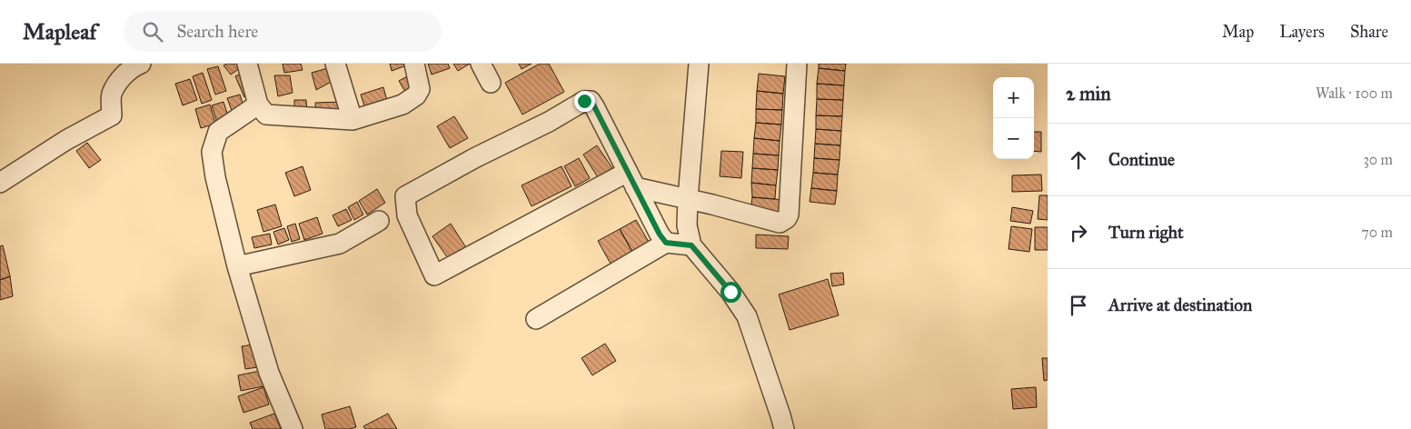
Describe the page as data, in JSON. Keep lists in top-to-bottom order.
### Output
{
  "page": {
    "header": "Mapleaf",
    "search": "Search here",
    "nav": ["Map", "Layers", "Share"],
    "heading": ["2 min", "Walk · 100 m"],
    "map_buttons": ["+", "−"],
    "list": [
      ["Continue", "30 m"],
      ["Turn right", "70 m"],
      "Arrive at destination"
    ]
  }
}
